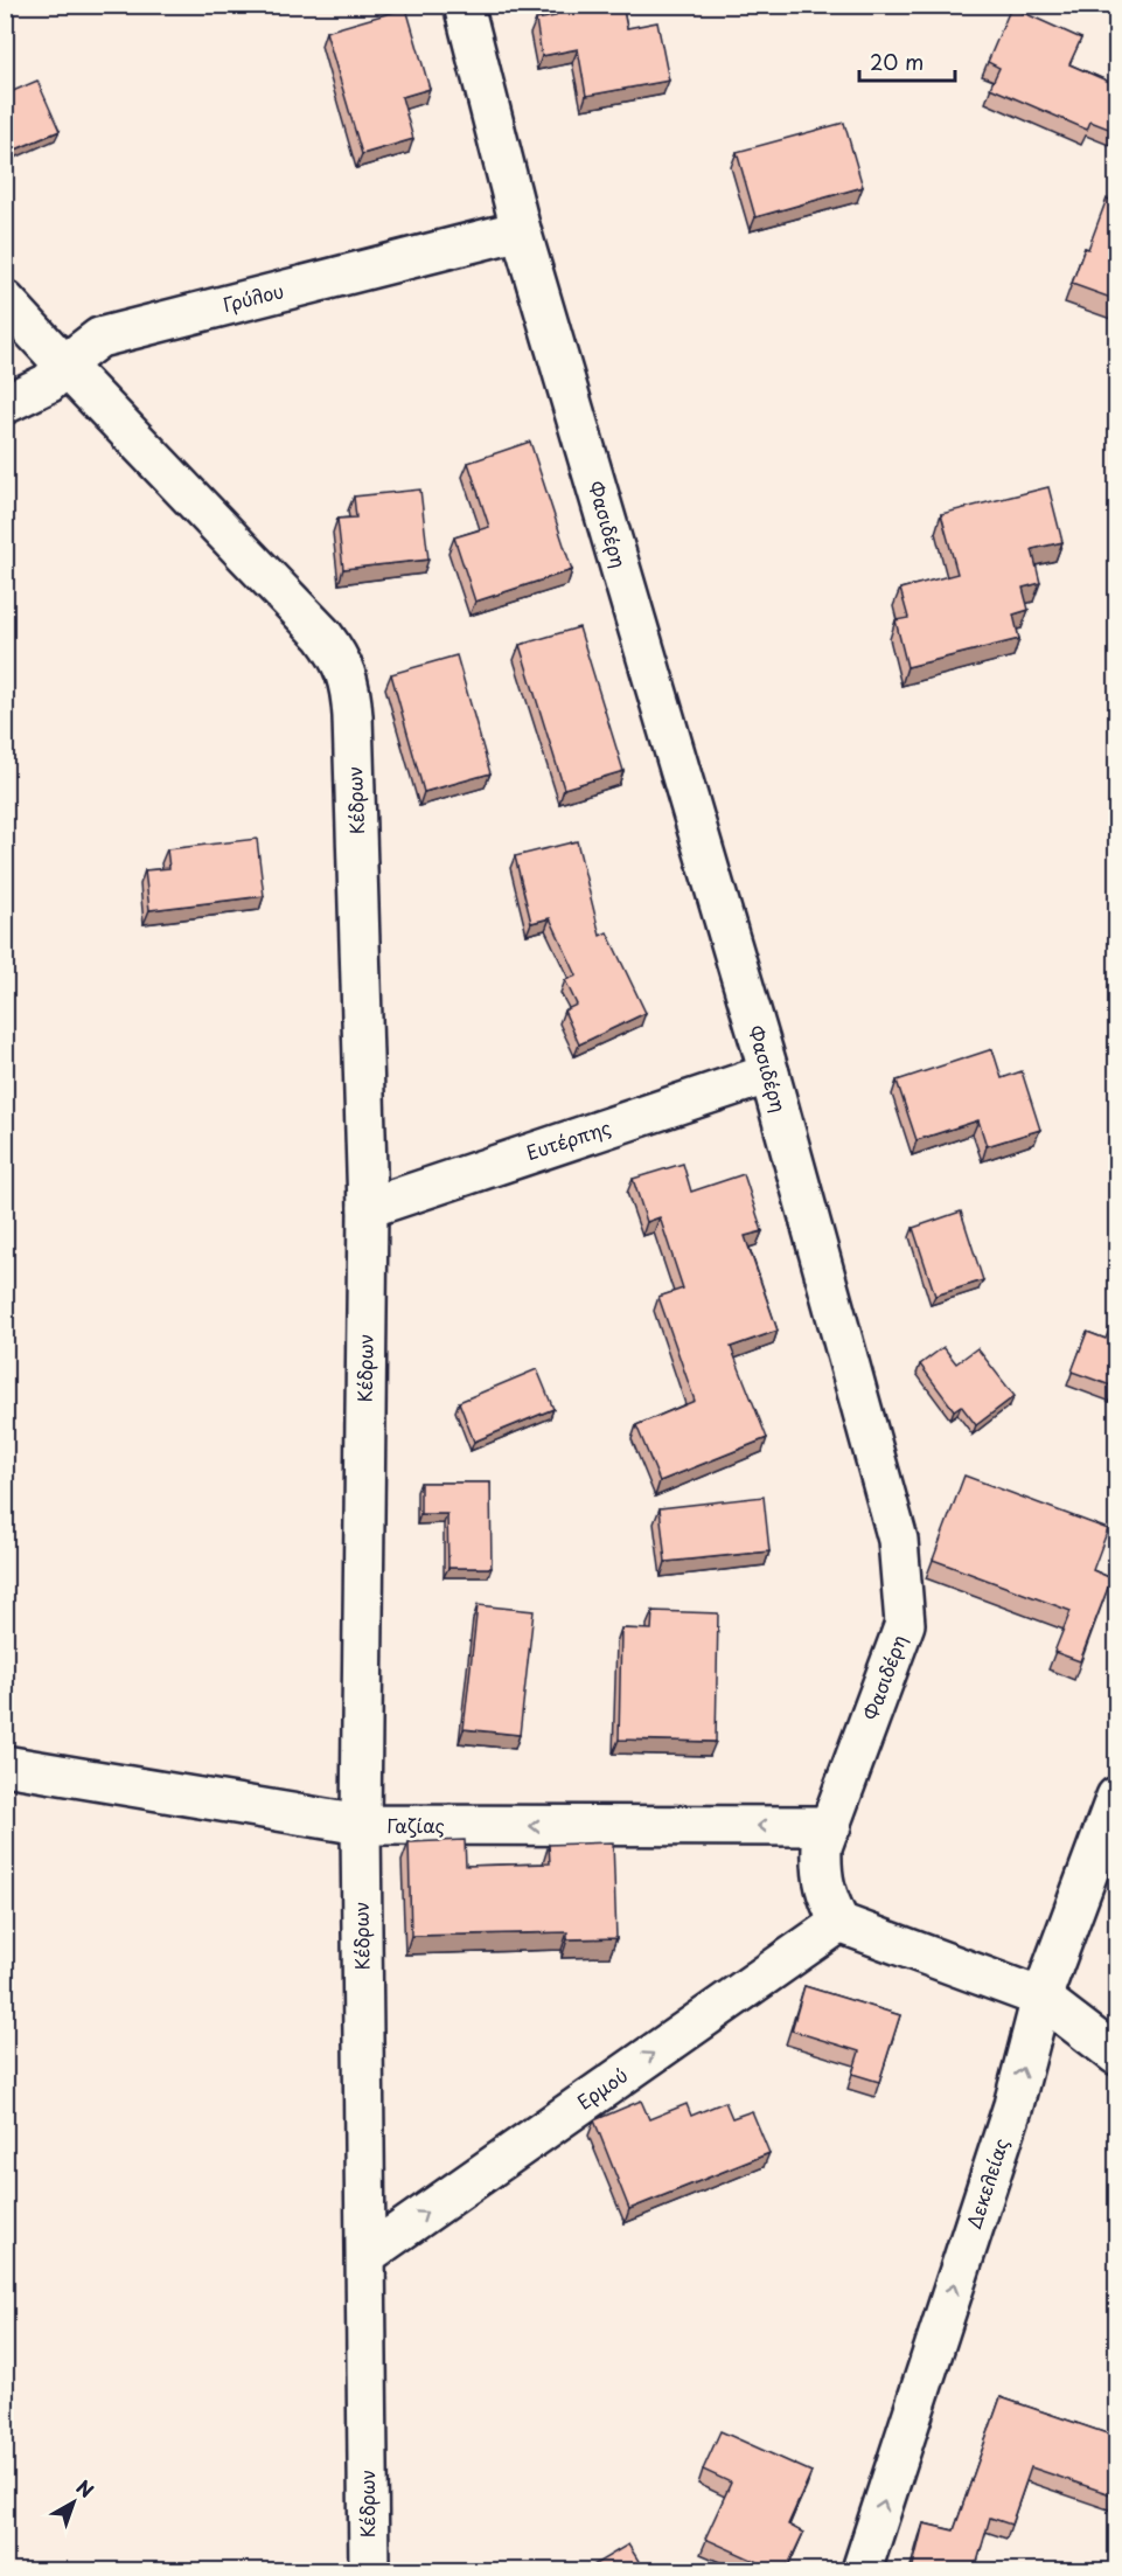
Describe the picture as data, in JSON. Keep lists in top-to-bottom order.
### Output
{
  "streets": {
    "street": [
      "Γρύλου",
      "Φασιδέρη",
      "Κέδρων",
      "Ευτέρπης",
      "Γαζίας",
      "Ερμού",
      "Δεκελείας"
    ]
  },
  "crossings": [
    ["Γρύλου", "Φασιδέρη"],
    ["Γρύλου", "Κέδρων"],
    ["Φασιδέρη", "Ευτέρπης"],
    ["Φασιδέρη", "Γαζίας"],
    ["Φασιδέρη", "Ερμού"],
    ["Κέδρων", "Ευτέρπης"],
    ["Κέδρων", "Γαζίας"],
    ["Κέδρων", "Ερμού"]
  ],
  "one_way": ["Γαζίας", "Ερμού", "Δεκελείας"],
  "scale_bar": "20 m",
  "north": "top right"
}
